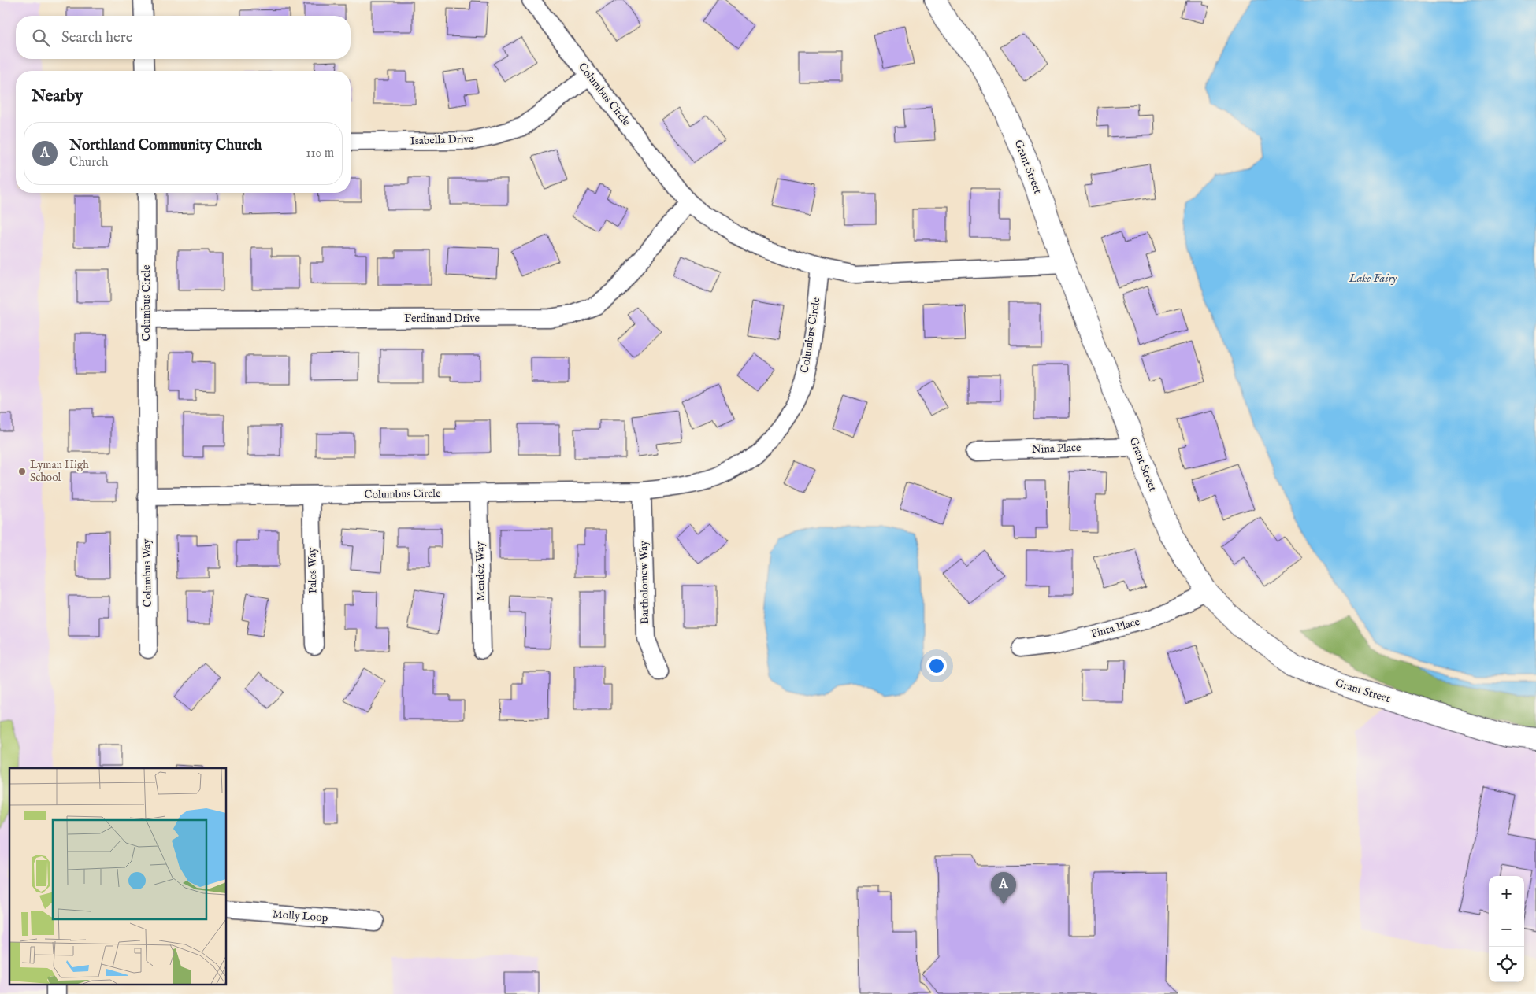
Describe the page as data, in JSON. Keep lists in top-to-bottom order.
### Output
{
  "streets": {
    "street": [
      "Columbus Circle",
      "Isabella Drive",
      "Grant Street",
      "Ferdinand Drive",
      "Nina Place",
      "Palos Way",
      "Mendez Way",
      "Columbus Way",
      "Bartholomew Way",
      "Pinta Place",
      "Molly Loop"
    ]
  },
  "crossings": [
    ["Columbus Circle", "Isabella Drive"],
    ["Columbus Circle", "Grant Street"],
    ["Columbus Circle", "Ferdinand Drive"],
    ["Columbus Circle", "Palos Way"],
    ["Columbus Circle", "Mendez Way"],
    ["Columbus Circle", "Columbus Way"],
    ["Columbus Circle", "Bartholomew Way"],
    ["Grant Street", "Nina Place"],
    ["Grant Street", "Pinta Place"]
  ],
  "water": ["Lake Fairy"],
  "places": ["Lyman High School"],
  "page": {
    "search": "Search here",
    "heading": "Nearby",
    "list": [
      {
        "mark": "A",
        "name": "Northland Community Church",
        "note": "Church",
        "value": "110 m"
      }
    ],
    "pins": "A",
    "map_buttons": ["+", "−"]
  }
}
